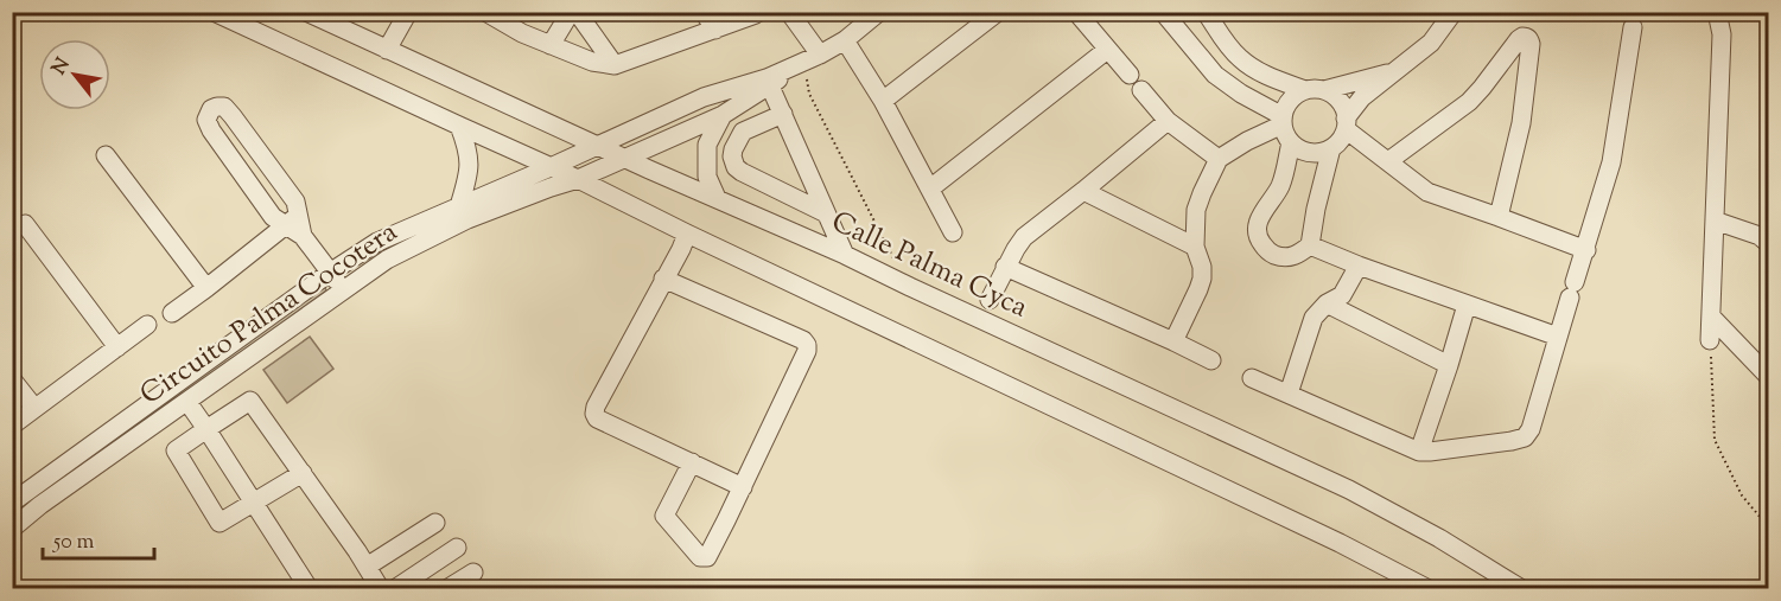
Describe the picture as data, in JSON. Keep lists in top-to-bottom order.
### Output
{
  "streets": {
    "street": ["Calle Palma Cyca", "Circuito Palma Cocotera"]
  },
  "crossings": [
    ["Calle Palma Cyca", "Circuito Palma Cocotera"]
  ],
  "scale_bar": "50 m",
  "north": "top left"
}
